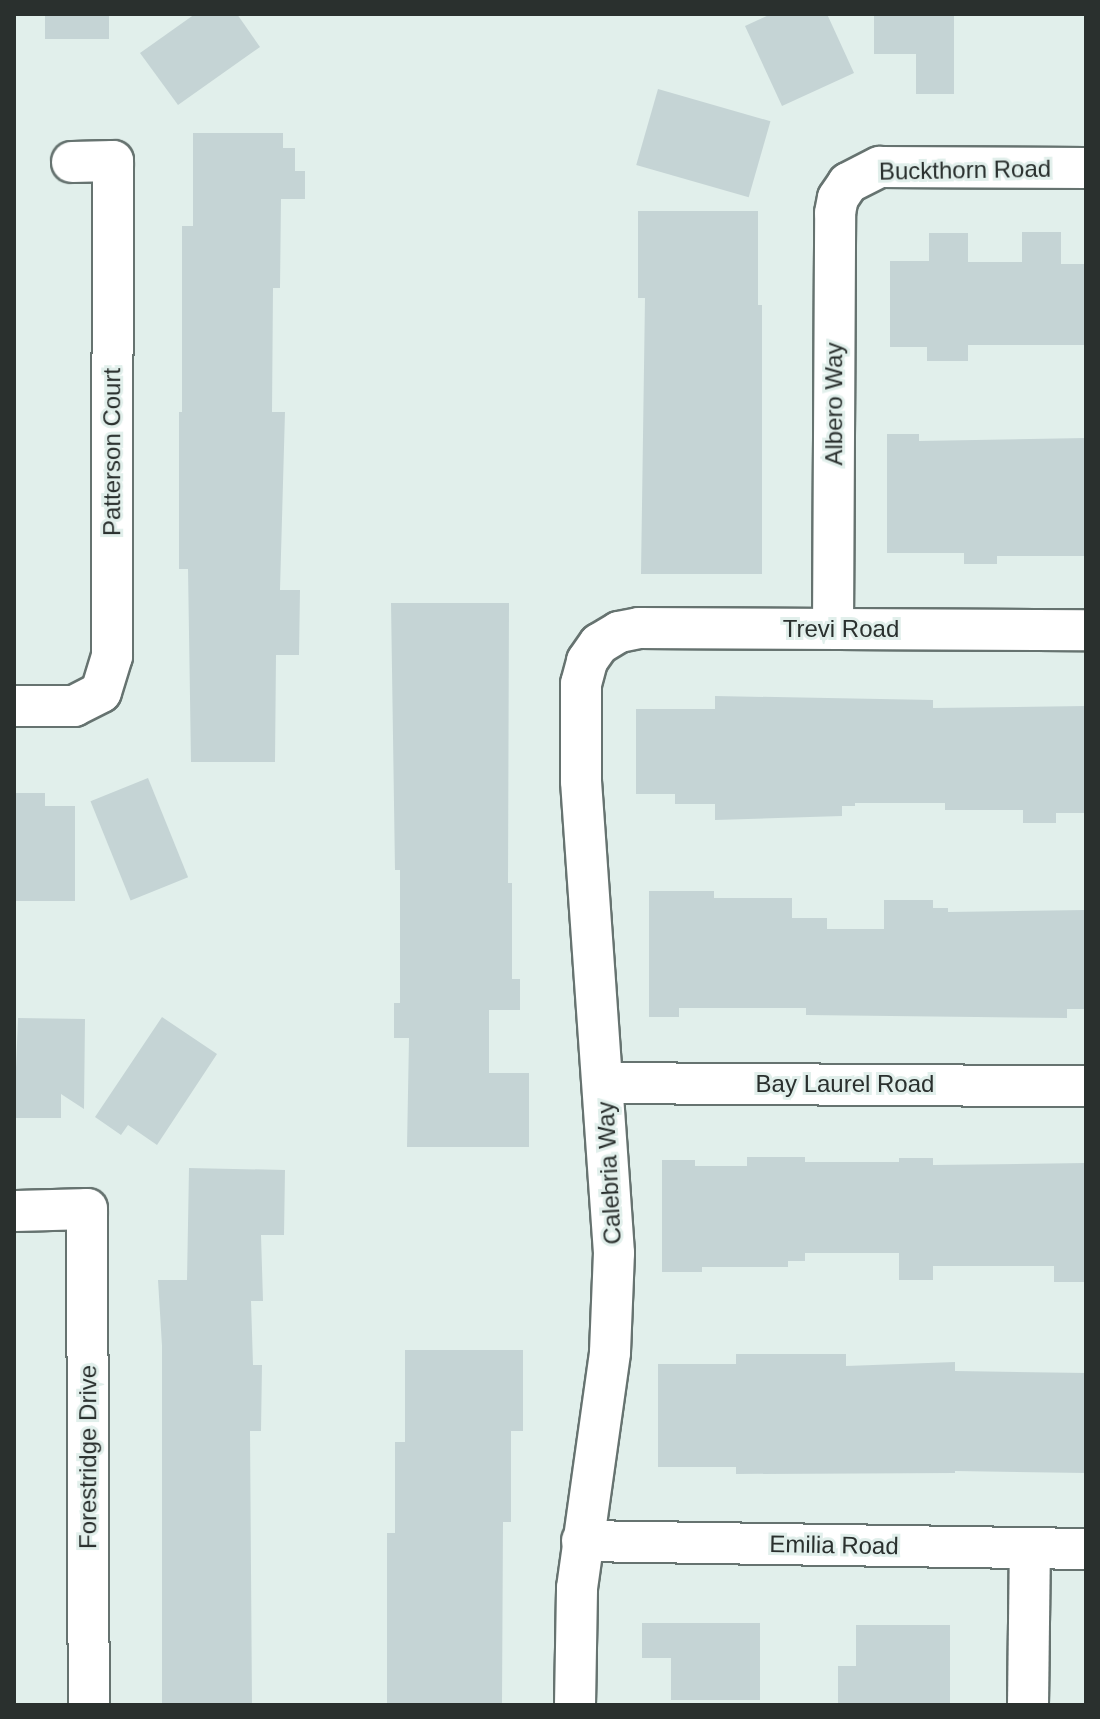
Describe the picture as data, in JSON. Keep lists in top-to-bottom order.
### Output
{
  "streets": {
    "street": [
      "Buckthorn Road",
      "Albero Way",
      "Patterson Court",
      "Trevi Road",
      "Bay Laurel Road",
      "Calebria Way",
      "Forestridge Drive",
      "Emilia Road"
    ]
  },
  "crossings": [
    ["Buckthorn Road", "Albero Way"],
    ["Albero Way", "Trevi Road"],
    ["Trevi Road", "Calebria Way"],
    ["Bay Laurel Road", "Calebria Way"],
    ["Calebria Way", "Emilia Road"]
  ]
}
